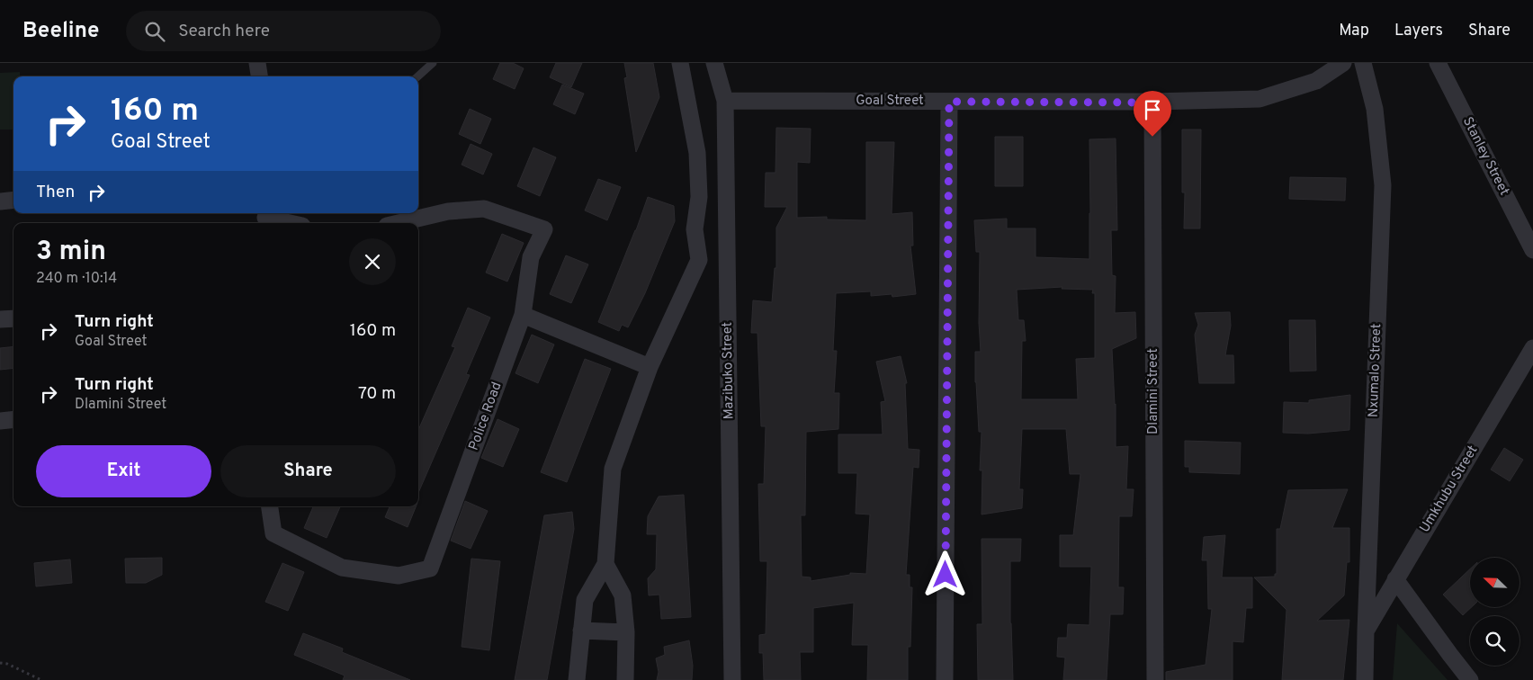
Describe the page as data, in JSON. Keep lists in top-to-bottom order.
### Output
{
  "streets": {
    "street": [
      "Goal Street",
      "Stanley Street",
      "Mazibuko Street",
      "Nxumalo Street",
      "Dlamini Street",
      "Police Road",
      "Umkhubu Street"
    ]
  },
  "crossings": [
    ["Goal Street", "Mazibuko Street"],
    ["Goal Street", "Dlamini Street"],
    ["Nxumalo Street", "Umkhubu Street"]
  ],
  "north": "top left",
  "page": {
    "header": "Beeline",
    "search": "Search here",
    "nav": ["Map", "Layers", "Share"],
    "turn": ["160 m", "Goal Street"],
    "then": "Then",
    "heading": ["3 min", "240 m · 10:14"],
    "list": [
      {
        "name": "Turn right",
        "note": "Goal Street",
        "value": "160 m"
      },
      {
        "name": "Turn right",
        "note": "Dlamini Street",
        "value": "70 m"
      }
    ],
    "buttons": ["Exit", "Share"]
  }
}
